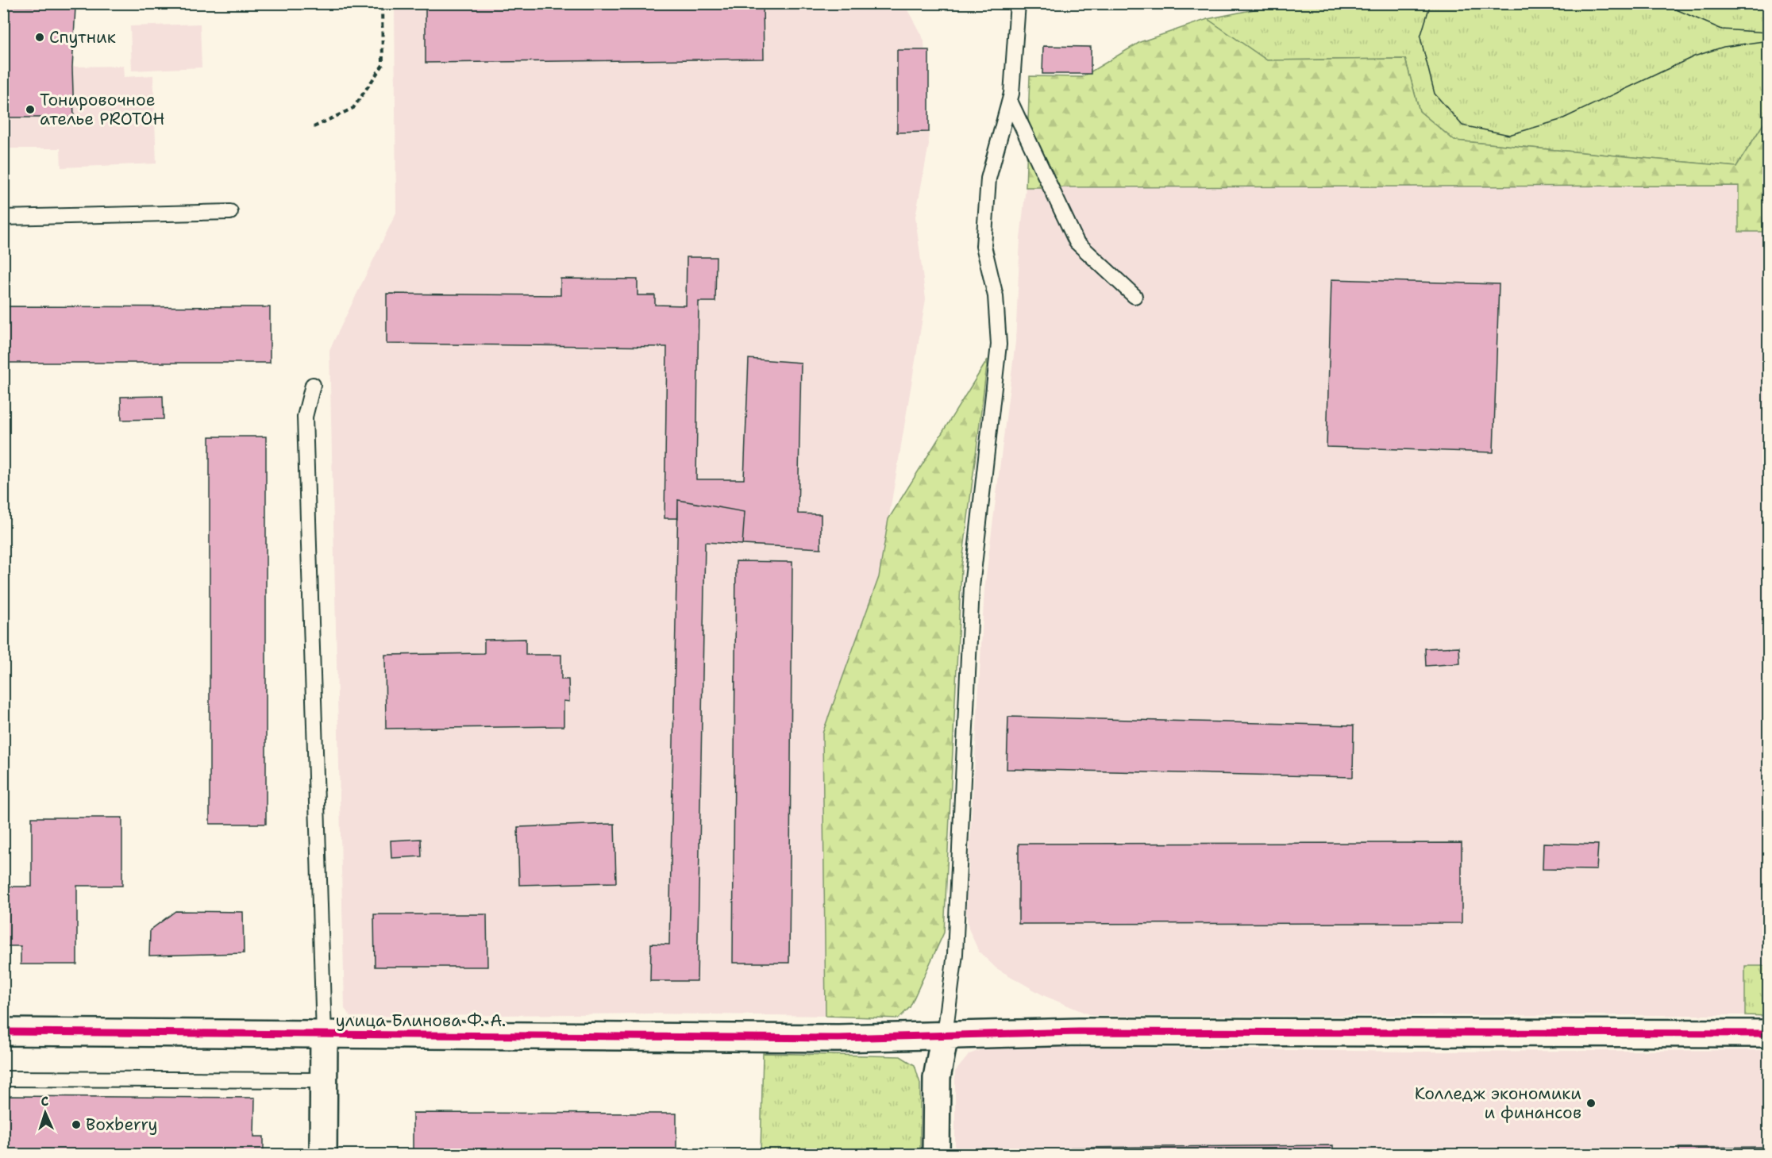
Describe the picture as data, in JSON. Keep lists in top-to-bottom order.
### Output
{
  "streets": {
    "street": ["улица Блинова Ф. А."]
  },
  "places": [
    "Спутник",
    "Тонировочное ателье PROTOH",
    "Колледж экономики и финансов",
    "Boxberry"
  ],
  "north": "top"
}
